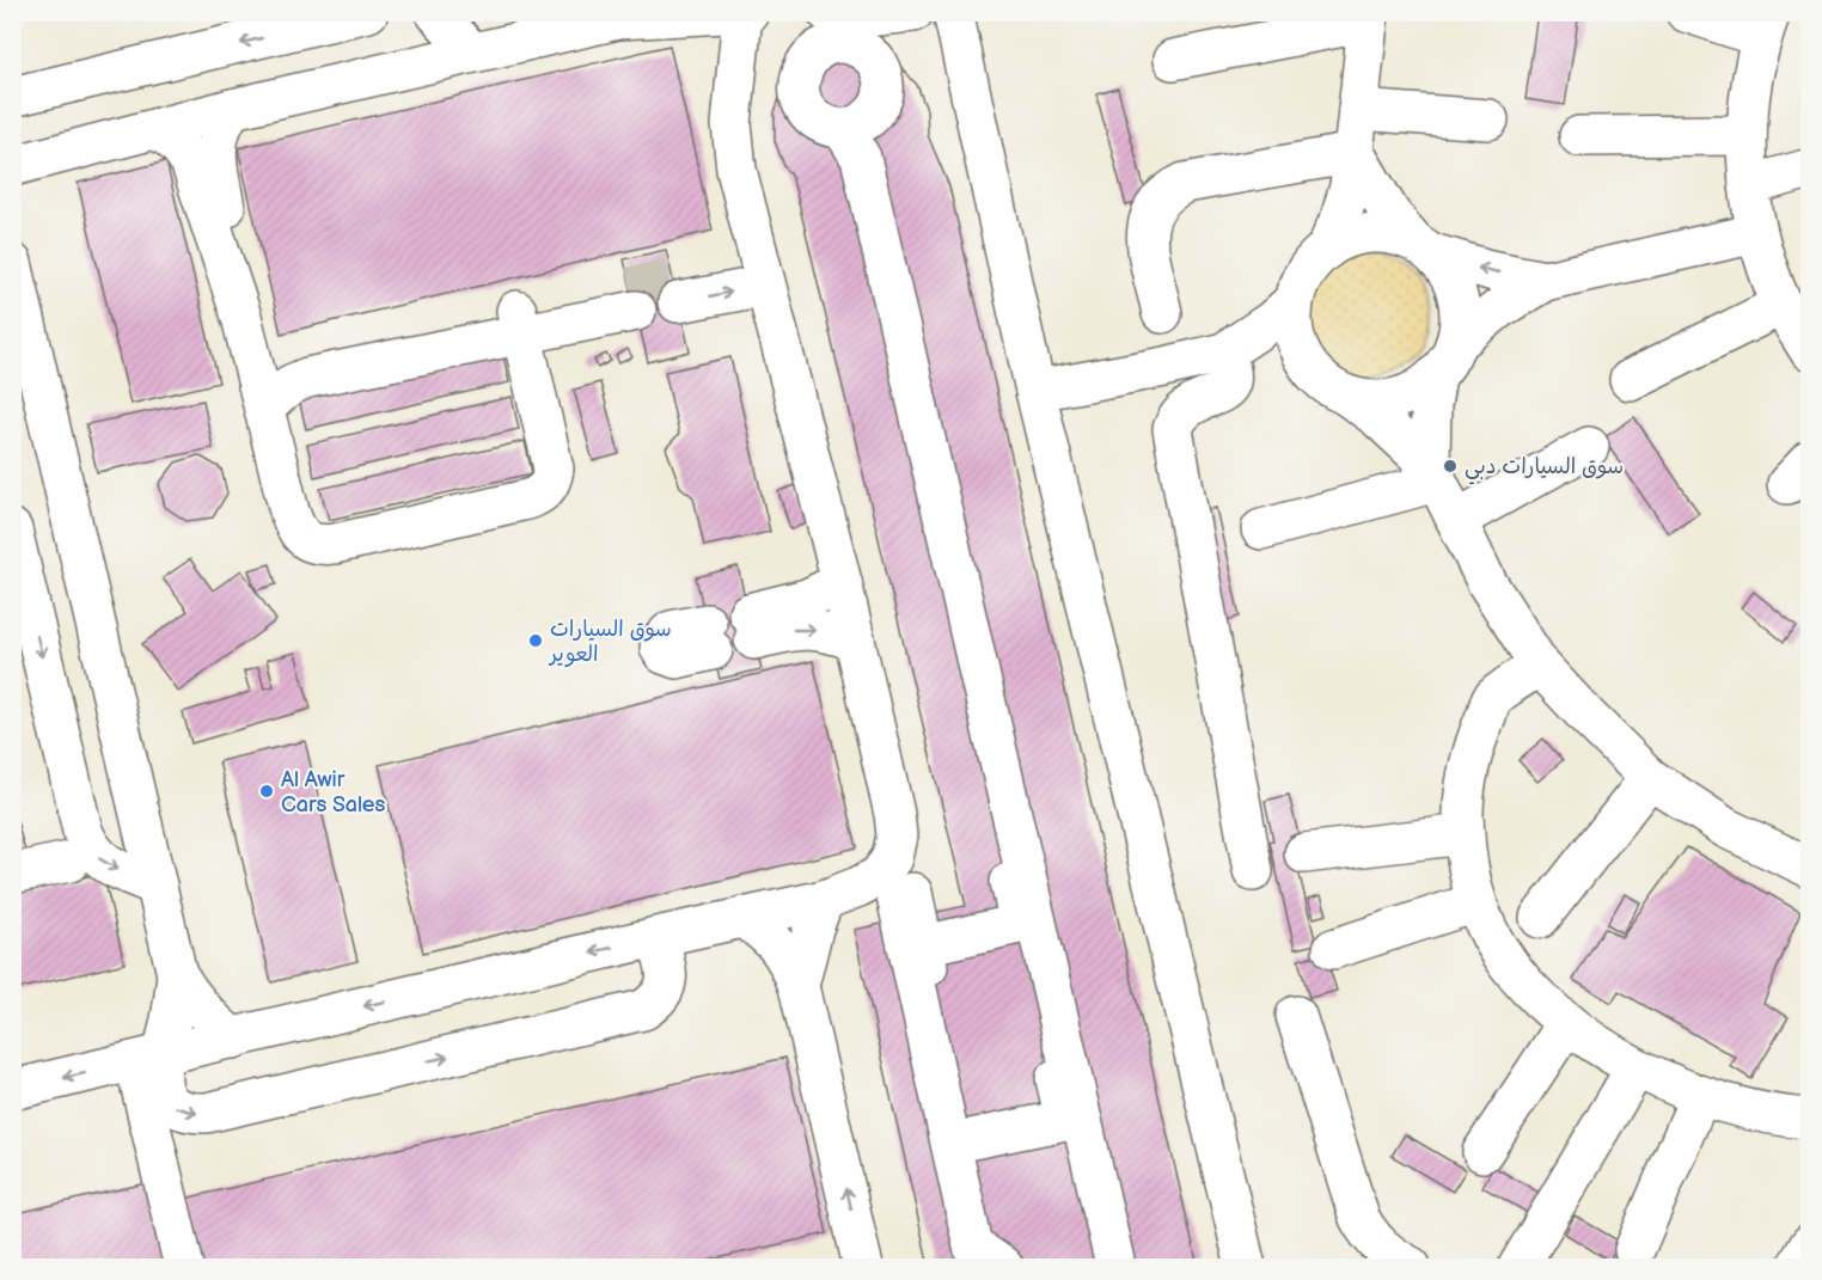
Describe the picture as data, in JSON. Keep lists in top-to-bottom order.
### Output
{
  "places": ["سوق السيارات دبي", "سوق السيارات العوير", "Al Awir Cars Sales"]
}
